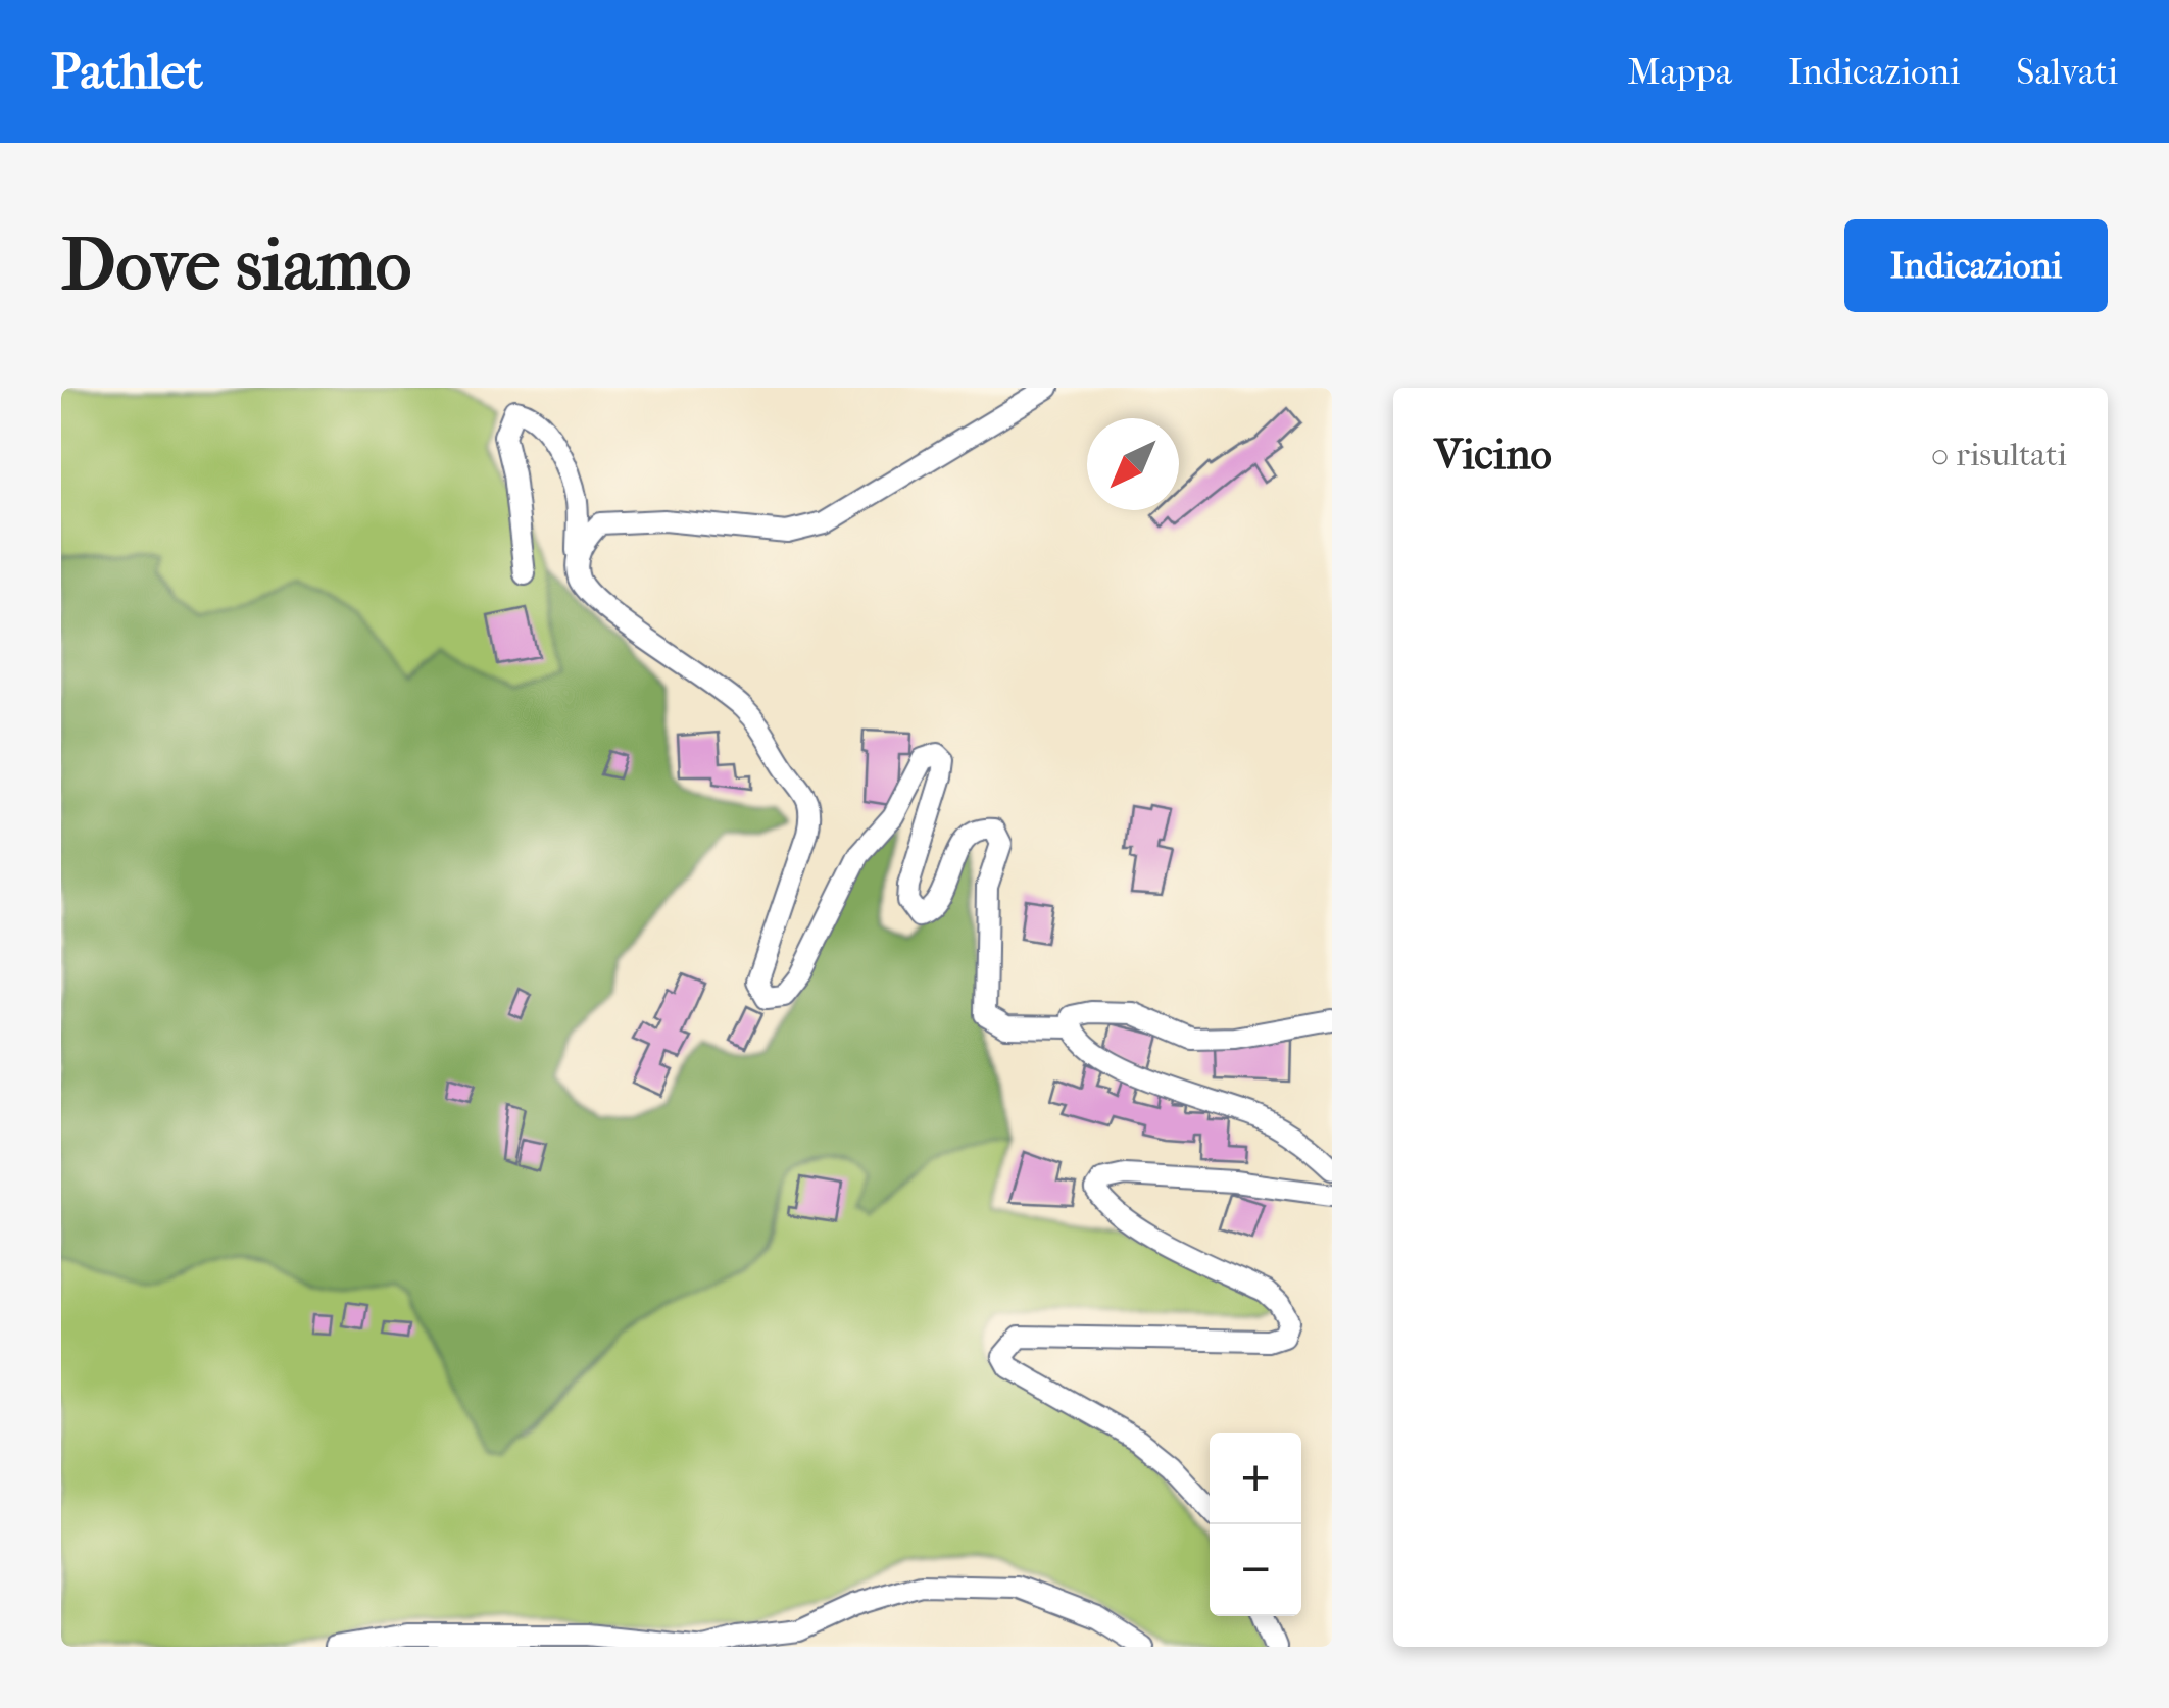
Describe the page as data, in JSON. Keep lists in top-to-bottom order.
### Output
{
  "north": "bottom left",
  "page": {
    "header": "Pathlet",
    "nav": ["Mappa", "Indicazioni", "Salvati"],
    "buttons": "Indicazioni",
    "title": "Dove siamo",
    "heading": ["Vicino", "0 risultati"],
    "map_buttons": ["+", "−"]
  }
}
